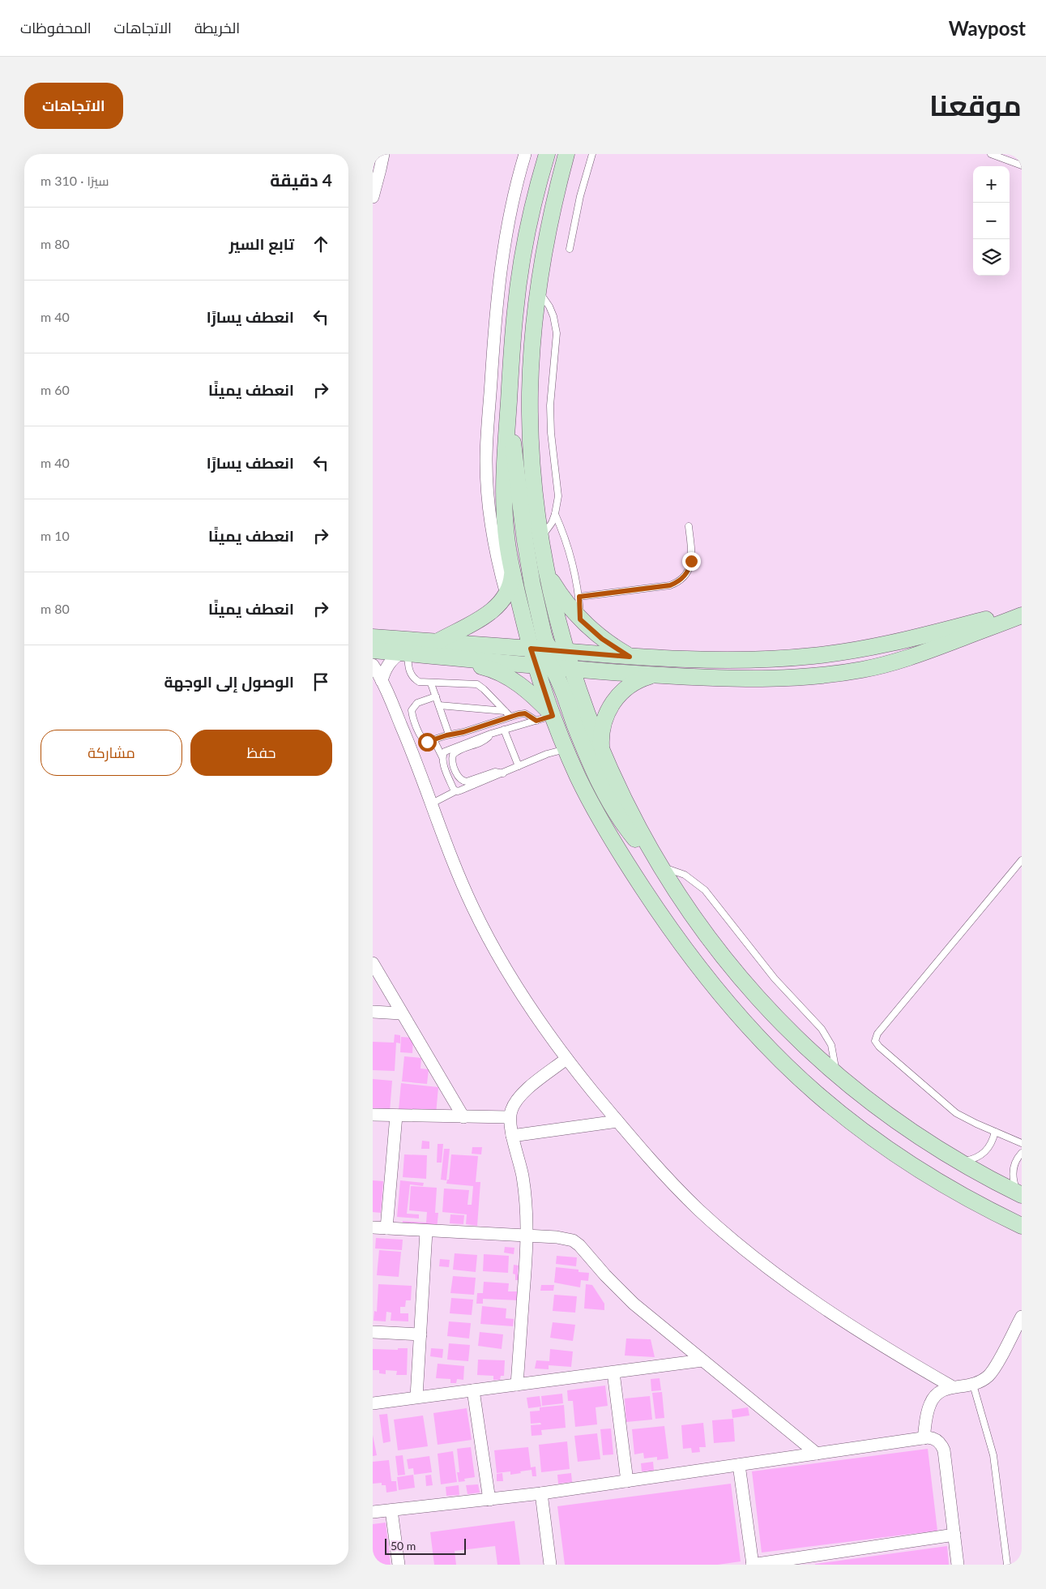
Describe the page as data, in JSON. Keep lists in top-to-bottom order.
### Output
{
  "scale_bar": "50 m",
  "page": {
    "header": "Waypost",
    "nav": ["الخريطة", "الاتجاهات", "المحفوظات"],
    "title": "موقعنا",
    "buttons": [
      "الاتجاهات",
      ["حفظ", "مشاركة"]
    ],
    "heading": ["4 دقيقة", "سيرًا · 310 m"],
    "map_buttons": ["+", "−"],
    "list": [
      ["تابع السير", "80 m"],
      ["انعطف يسارًا", "40 m"],
      ["انعطف يمينًا", "60 m"],
      ["انعطف يسارًا", "40 m"],
      ["انعطف يمينًا", "10 m"],
      ["انعطف يمينًا", "80 m"],
      "الوصول إلى الوجهة"
    ],
    "scale": "50 m"
  }
}
